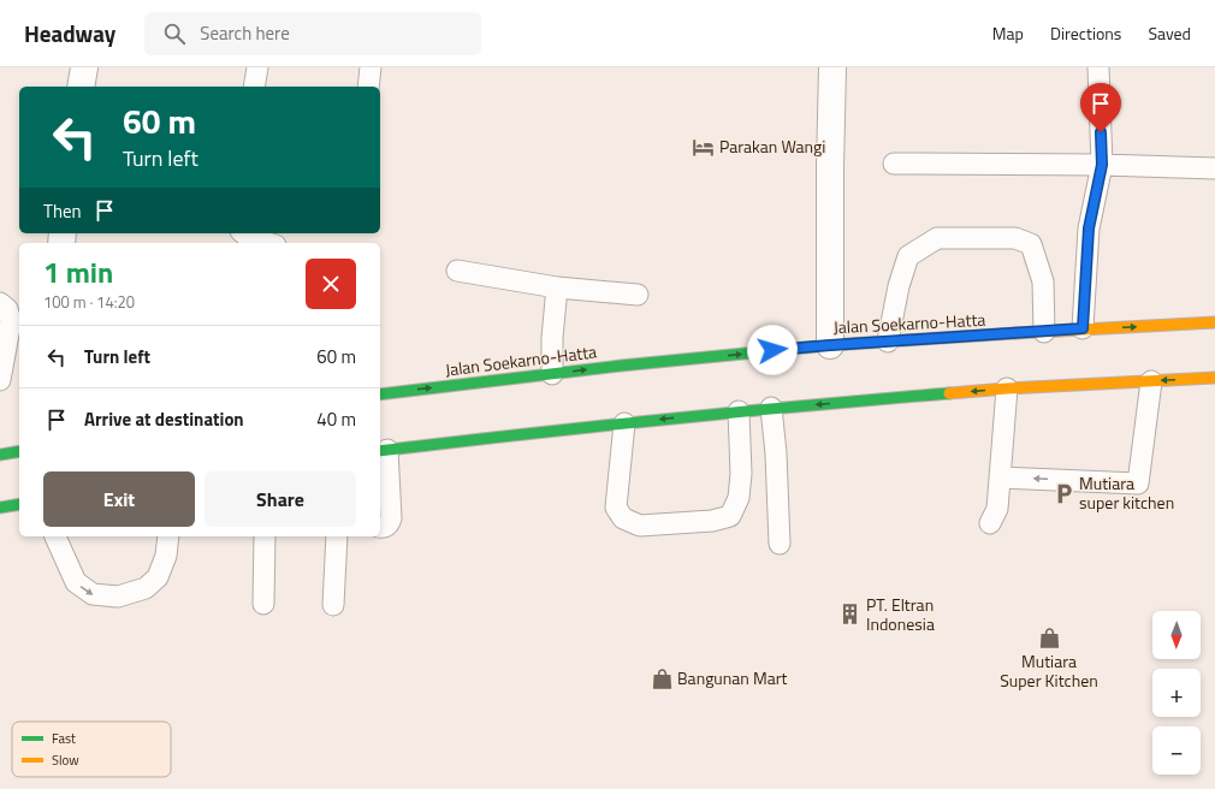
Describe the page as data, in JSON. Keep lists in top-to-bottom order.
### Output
{
  "streets": {
    "highway": ["Jalan Soekarno-Hatta"]
  },
  "places": {
    "hotel": ["Parakan Wangi"],
    "parking": ["Mutiara super kitchen"],
    "building": ["PT. Eltran Indonesia"],
    "shop": ["Mutiara Super Kitchen", "Bangunan Mart"]
  },
  "legend": ["Fast", "Slow"],
  "north": "bottom",
  "page": {
    "header": "Headway",
    "search": "Search here",
    "nav": ["Map", "Directions", "Saved"],
    "turn": ["60 m", "Turn left"],
    "then": "Then",
    "heading": ["1 min", "100 m · 14:20"],
    "list": [
      {
        "name": "Turn left",
        "value": "60 m"
      },
      {
        "name": "Arrive at destination",
        "value": "40 m"
      }
    ],
    "buttons": ["Exit", "Share"],
    "map_buttons": ["+", "−"]
  }
}
